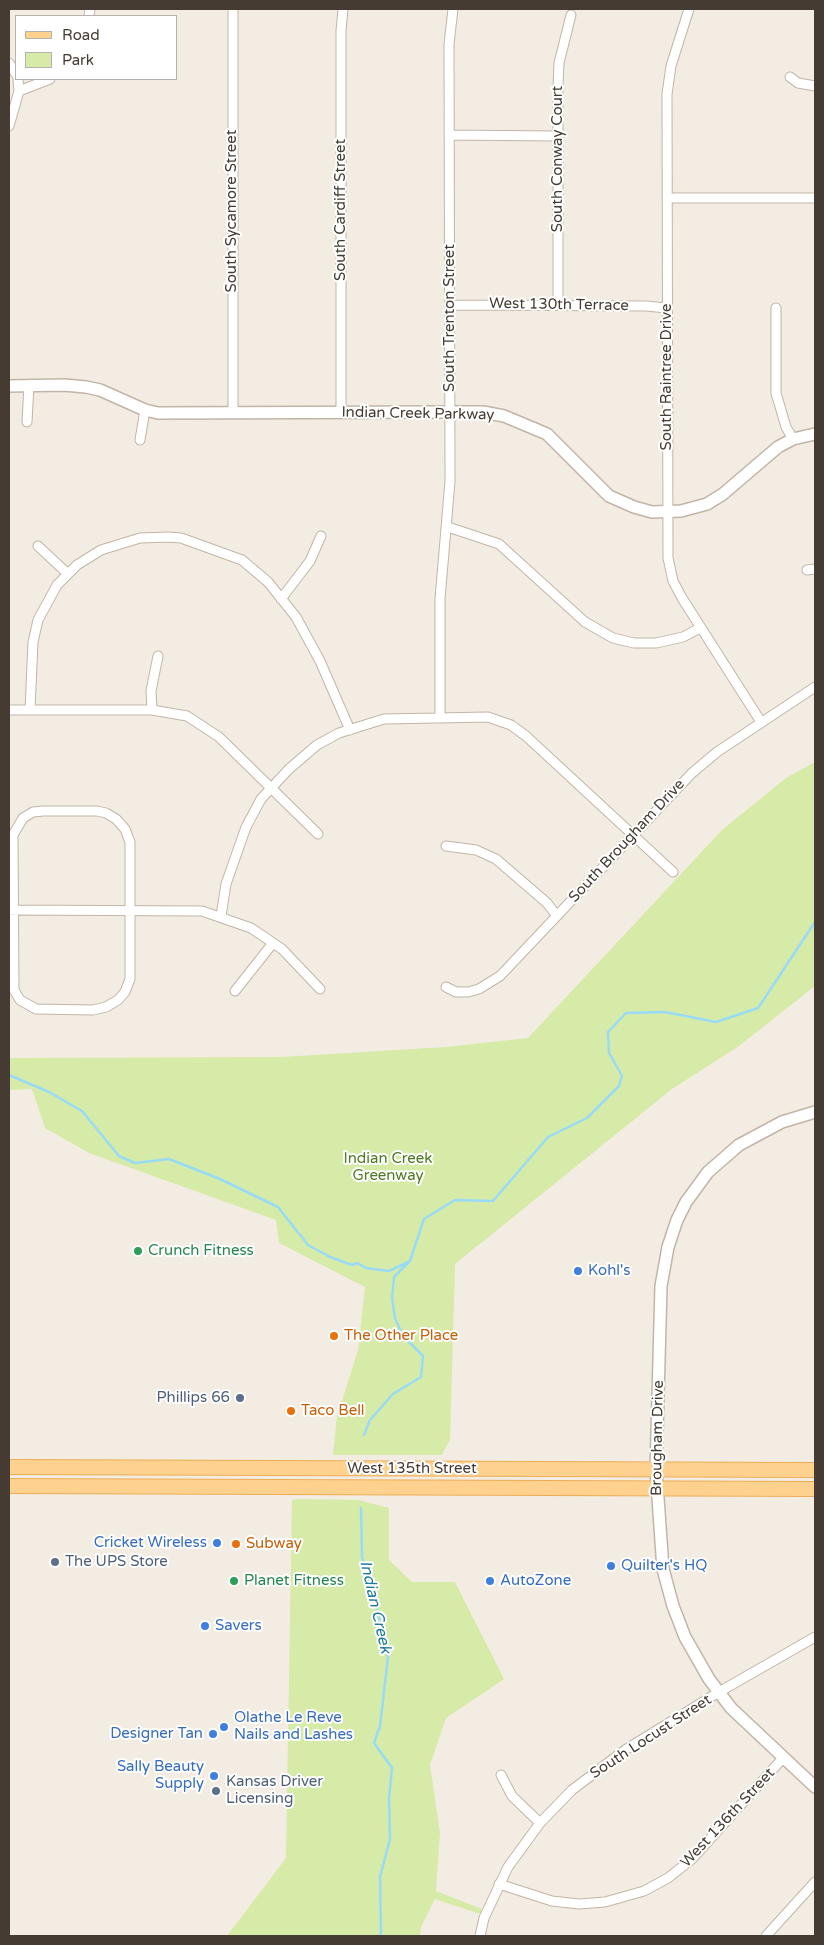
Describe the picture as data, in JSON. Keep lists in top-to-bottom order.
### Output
{
  "streets": {
    "main road": ["West 135th Street"],
    "street": [
      "South Conway Court",
      "South Cardiff Street",
      "South Sycamore Street",
      "West 130th Terrace",
      "South Trenton Street",
      "South Raintree Drive",
      "Indian Creek Parkway",
      "South Brougham Drive",
      "Brougham Drive",
      "South Locust Street",
      "West 136th Street"
    ]
  },
  "crossings": [
    ["South Conway Court", "West 130th Terrace"],
    ["South Cardiff Street", "Indian Creek Parkway"],
    ["South Sycamore Street", "Indian Creek Parkway"],
    ["West 130th Terrace", "South Trenton Street"],
    ["West 130th Terrace", "South Raintree Drive"],
    ["South Trenton Street", "Indian Creek Parkway"],
    ["South Raintree Drive", "Indian Creek Parkway"],
    ["South Raintree Drive", "South Brougham Drive"],
    ["Brougham Drive", "West 135th Street"],
    ["Brougham Drive", "South Locust Street"],
    ["Brougham Drive", "West 136th Street"],
    ["South Locust Street", "West 136th Street"]
  ],
  "water": ["Indian Creek"],
  "parks": ["Indian Creek Greenway"],
  "places": [
    "Crunch Fitness",
    "Kohl's",
    "The Other Place",
    "Phillips 66",
    "Taco Bell",
    "Cricket Wireless",
    "Subway",
    "The UPS Store",
    "Quilter's HQ",
    "Planet Fitness",
    "AutoZone",
    "Savers",
    "Olathe Le Reve Nails and Lashes",
    "Designer Tan",
    "Sally Beauty Supply",
    "Kansas Driver Licensing"
  ],
  "legend": ["Road", "Park"]
}
